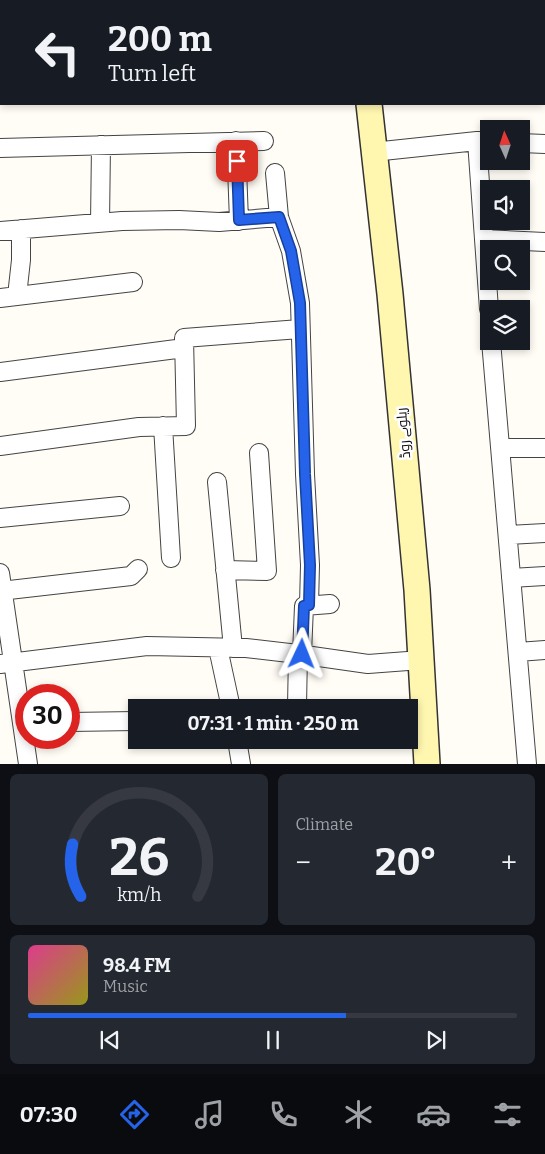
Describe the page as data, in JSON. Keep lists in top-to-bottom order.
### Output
{
  "streets": {
    "main road": ["ریلوے روڈ"]
  },
  "north": "top",
  "page": {
    "turn": ["200 m", "Turn left"],
    "limit": "30",
    "trip": "07:31 · 1 min · 250 m",
    "tile": "Climate",
    "heat": ["−", "20°", "+"],
    "song": ["98.4 FM", "Music"],
    "tabs": "07:30",
    "gauge": ["26", "km/h"]
  }
}
